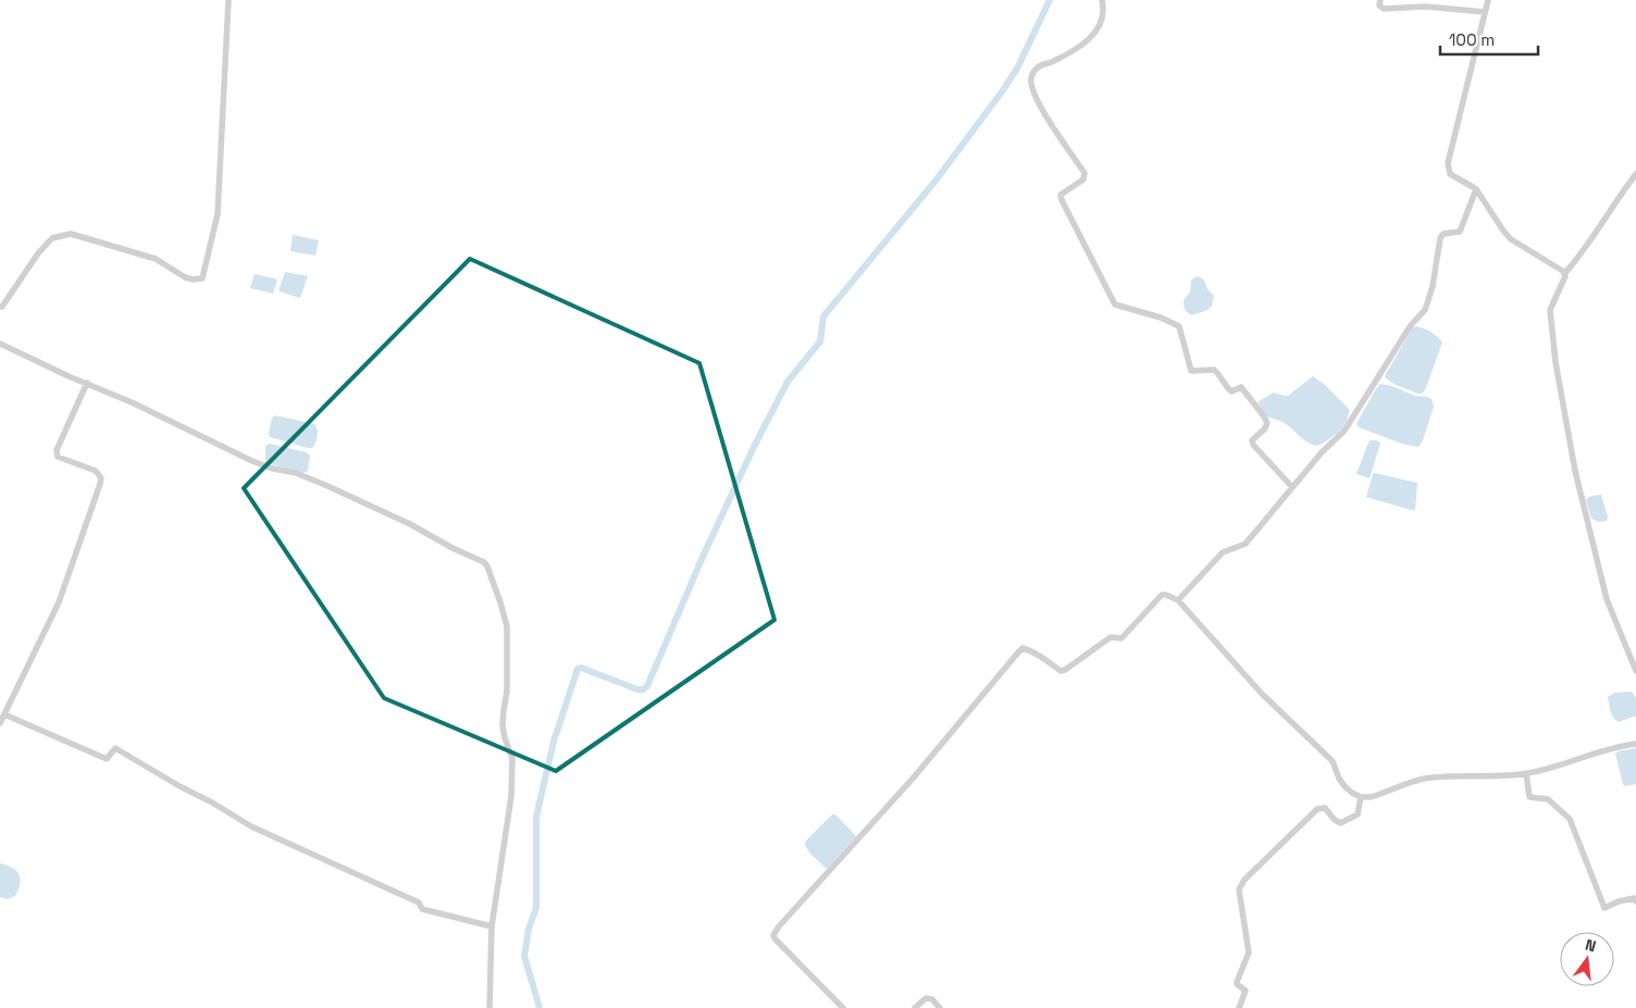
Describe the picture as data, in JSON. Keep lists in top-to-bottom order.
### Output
{
  "scale_bar": "100 m",
  "north": "top"
}
